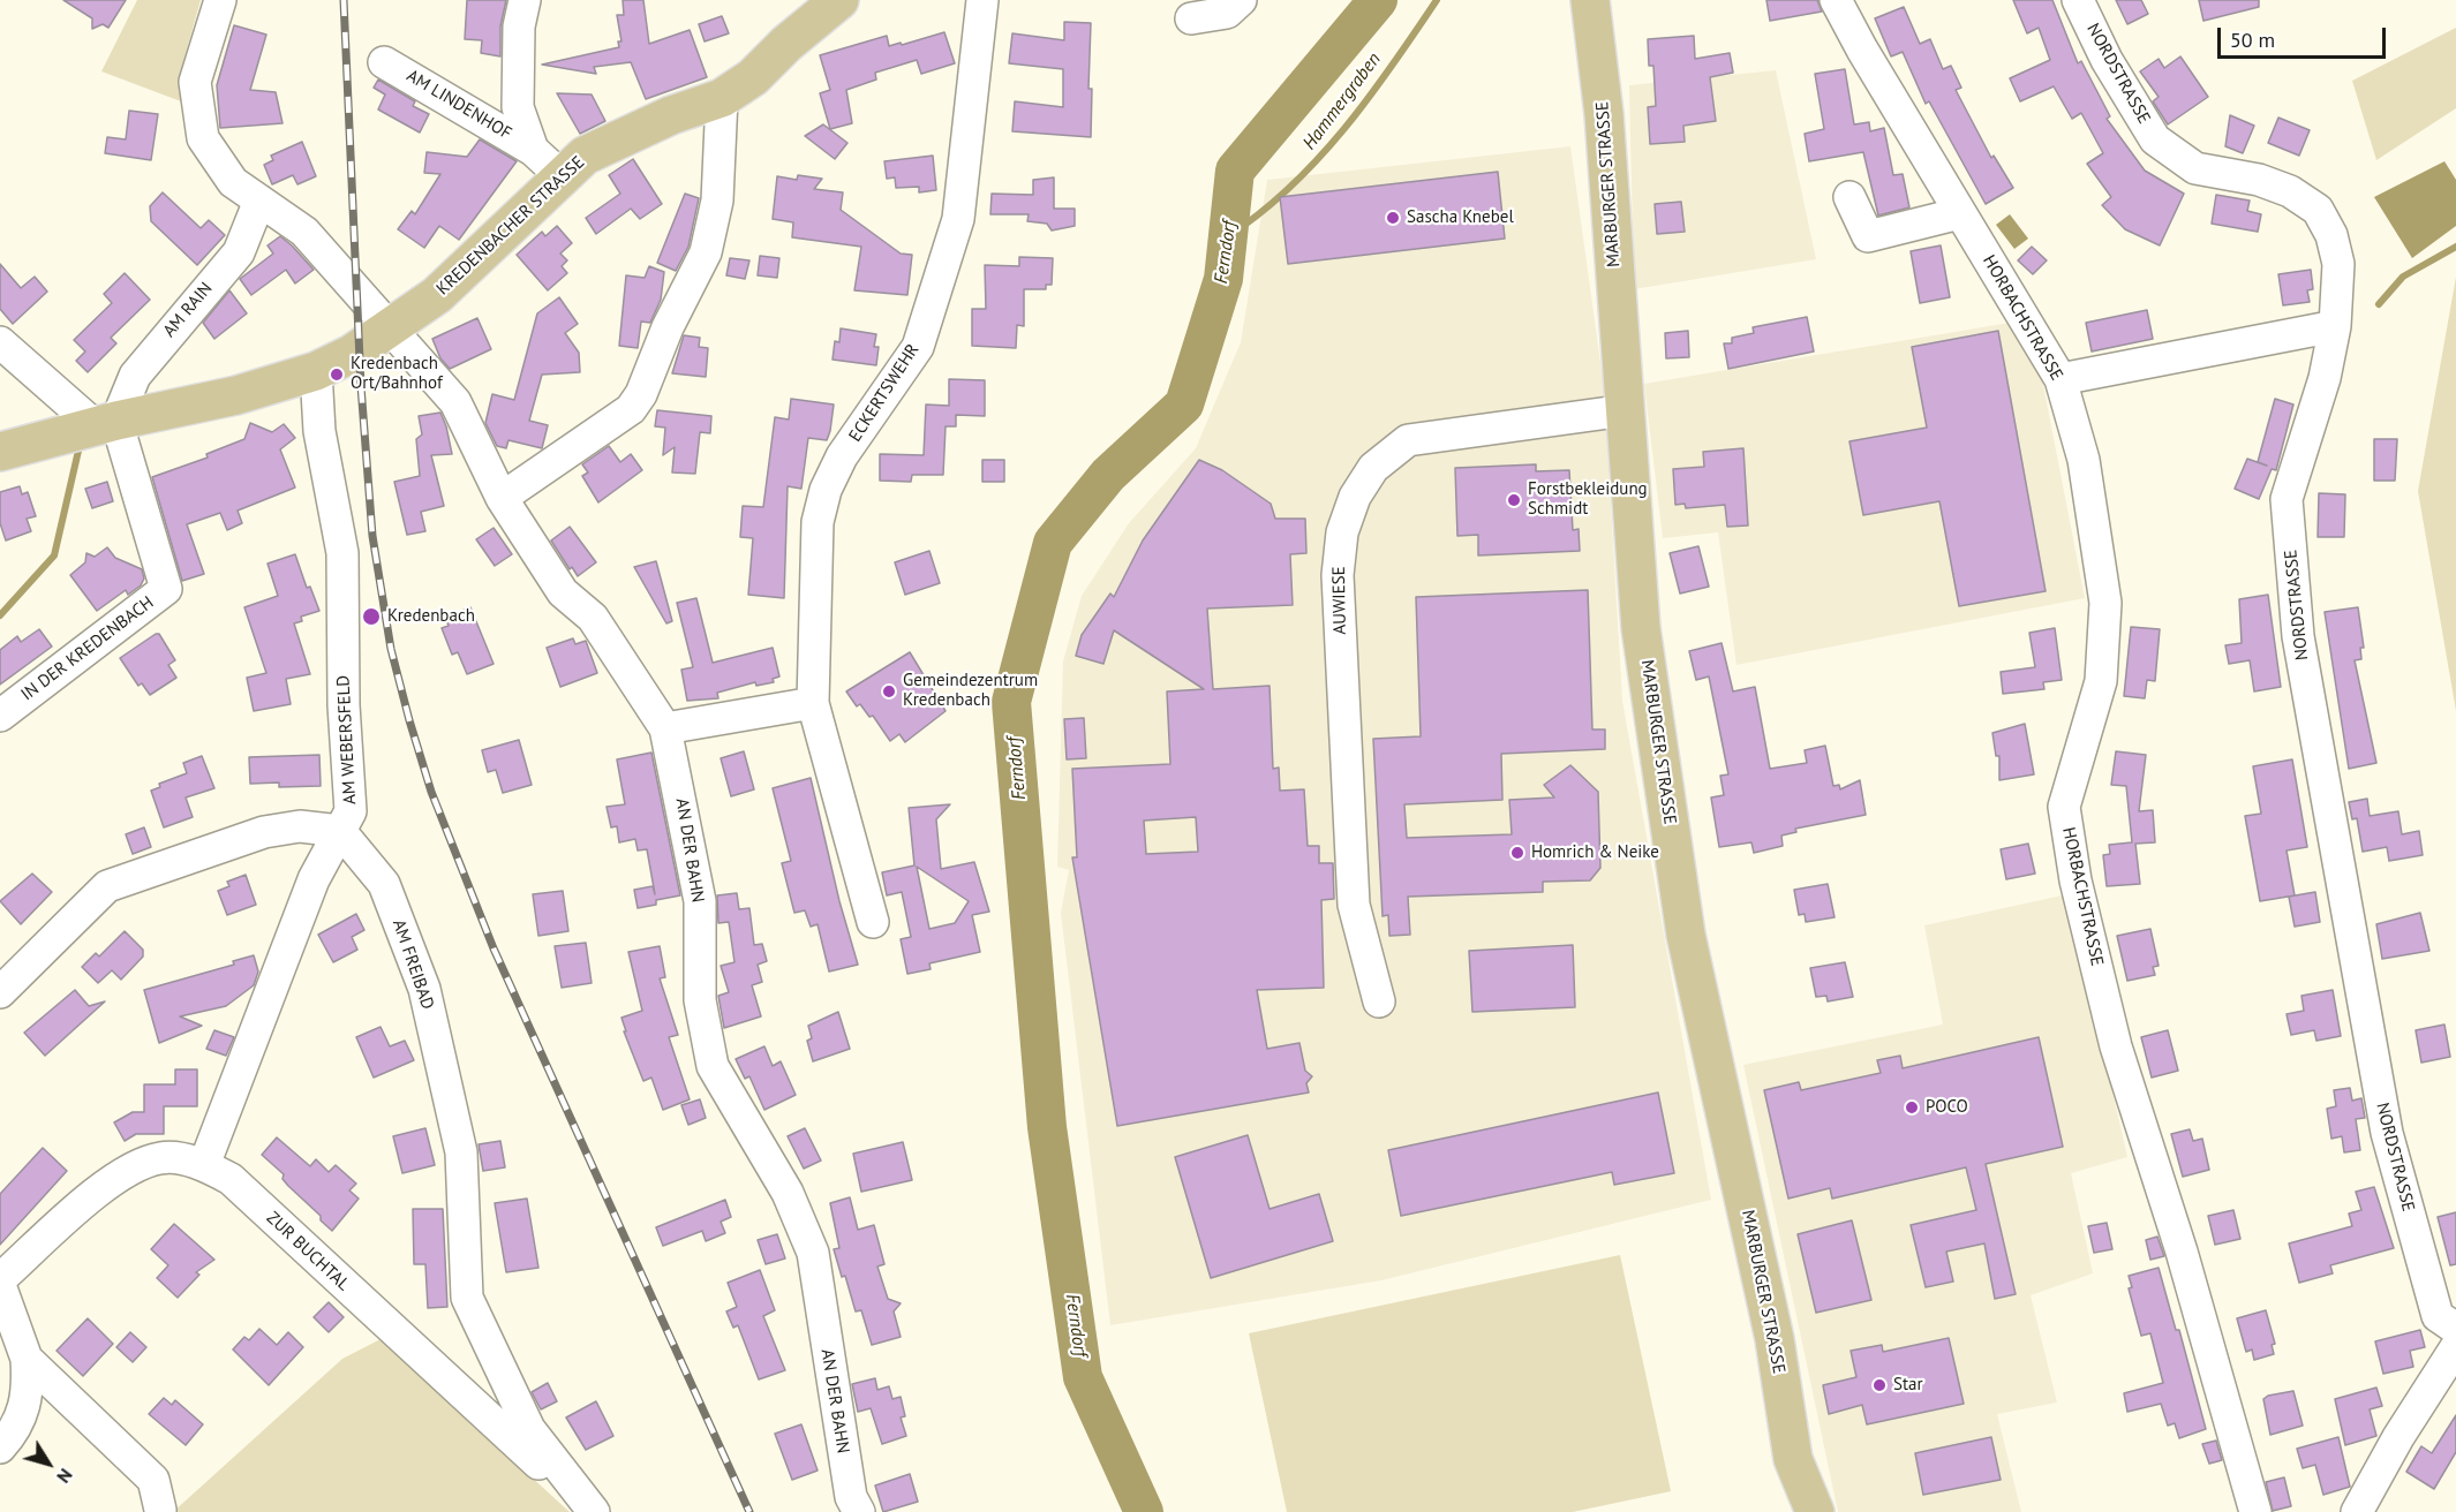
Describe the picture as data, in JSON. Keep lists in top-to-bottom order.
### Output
{
  "streets": {
    "main road": ["MARBURGER STRASSE", "KREDENBACHER STRASSE"],
    "street": [
      "NORDSTRASSE",
      "AM LINDENHOF",
      "AM RAIN",
      "HORBACHSTRASSE",
      "ECKERTSWEHR",
      "AUWIESE",
      "IN DER KREDENBACH",
      "AM WEBERSFELD",
      "AN DER BAHN",
      "AM FREIBAD",
      "ZUR BUCHTAL"
    ]
  },
  "crossings": [
    ["AM LINDENHOF", "KREDENBACHER STRASSE"],
    ["MARBURGER STRASSE", "AUWIESE"],
    ["KREDENBACHER STRASSE", "AM RAIN"],
    ["KREDENBACHER STRASSE", "IN DER KREDENBACH"],
    ["KREDENBACHER STRASSE", "AM WEBERSFELD"],
    ["KREDENBACHER STRASSE", "AN DER BAHN"],
    ["AM RAIN", "IN DER KREDENBACH"],
    ["AM RAIN", "AN DER BAHN"],
    ["AM WEBERSFELD", "AM FREIBAD"],
    ["AM WEBERSFELD", "ZUR BUCHTAL"],
    ["AM FREIBAD", "ZUR BUCHTAL"]
  ],
  "water": ["Hammergraben", "Ferndorf"],
  "places": [
    "Sascha Knebel",
    "Kredenbach Ort/Bahnhof",
    "Forstbekleidung Schmidt",
    "Kredenbach",
    "Gemeindezentrum Kredenbach",
    "Homrich & Neike",
    "POCO",
    "Star"
  ],
  "scale_bar": "50 m",
  "north": "bottom right"
}
